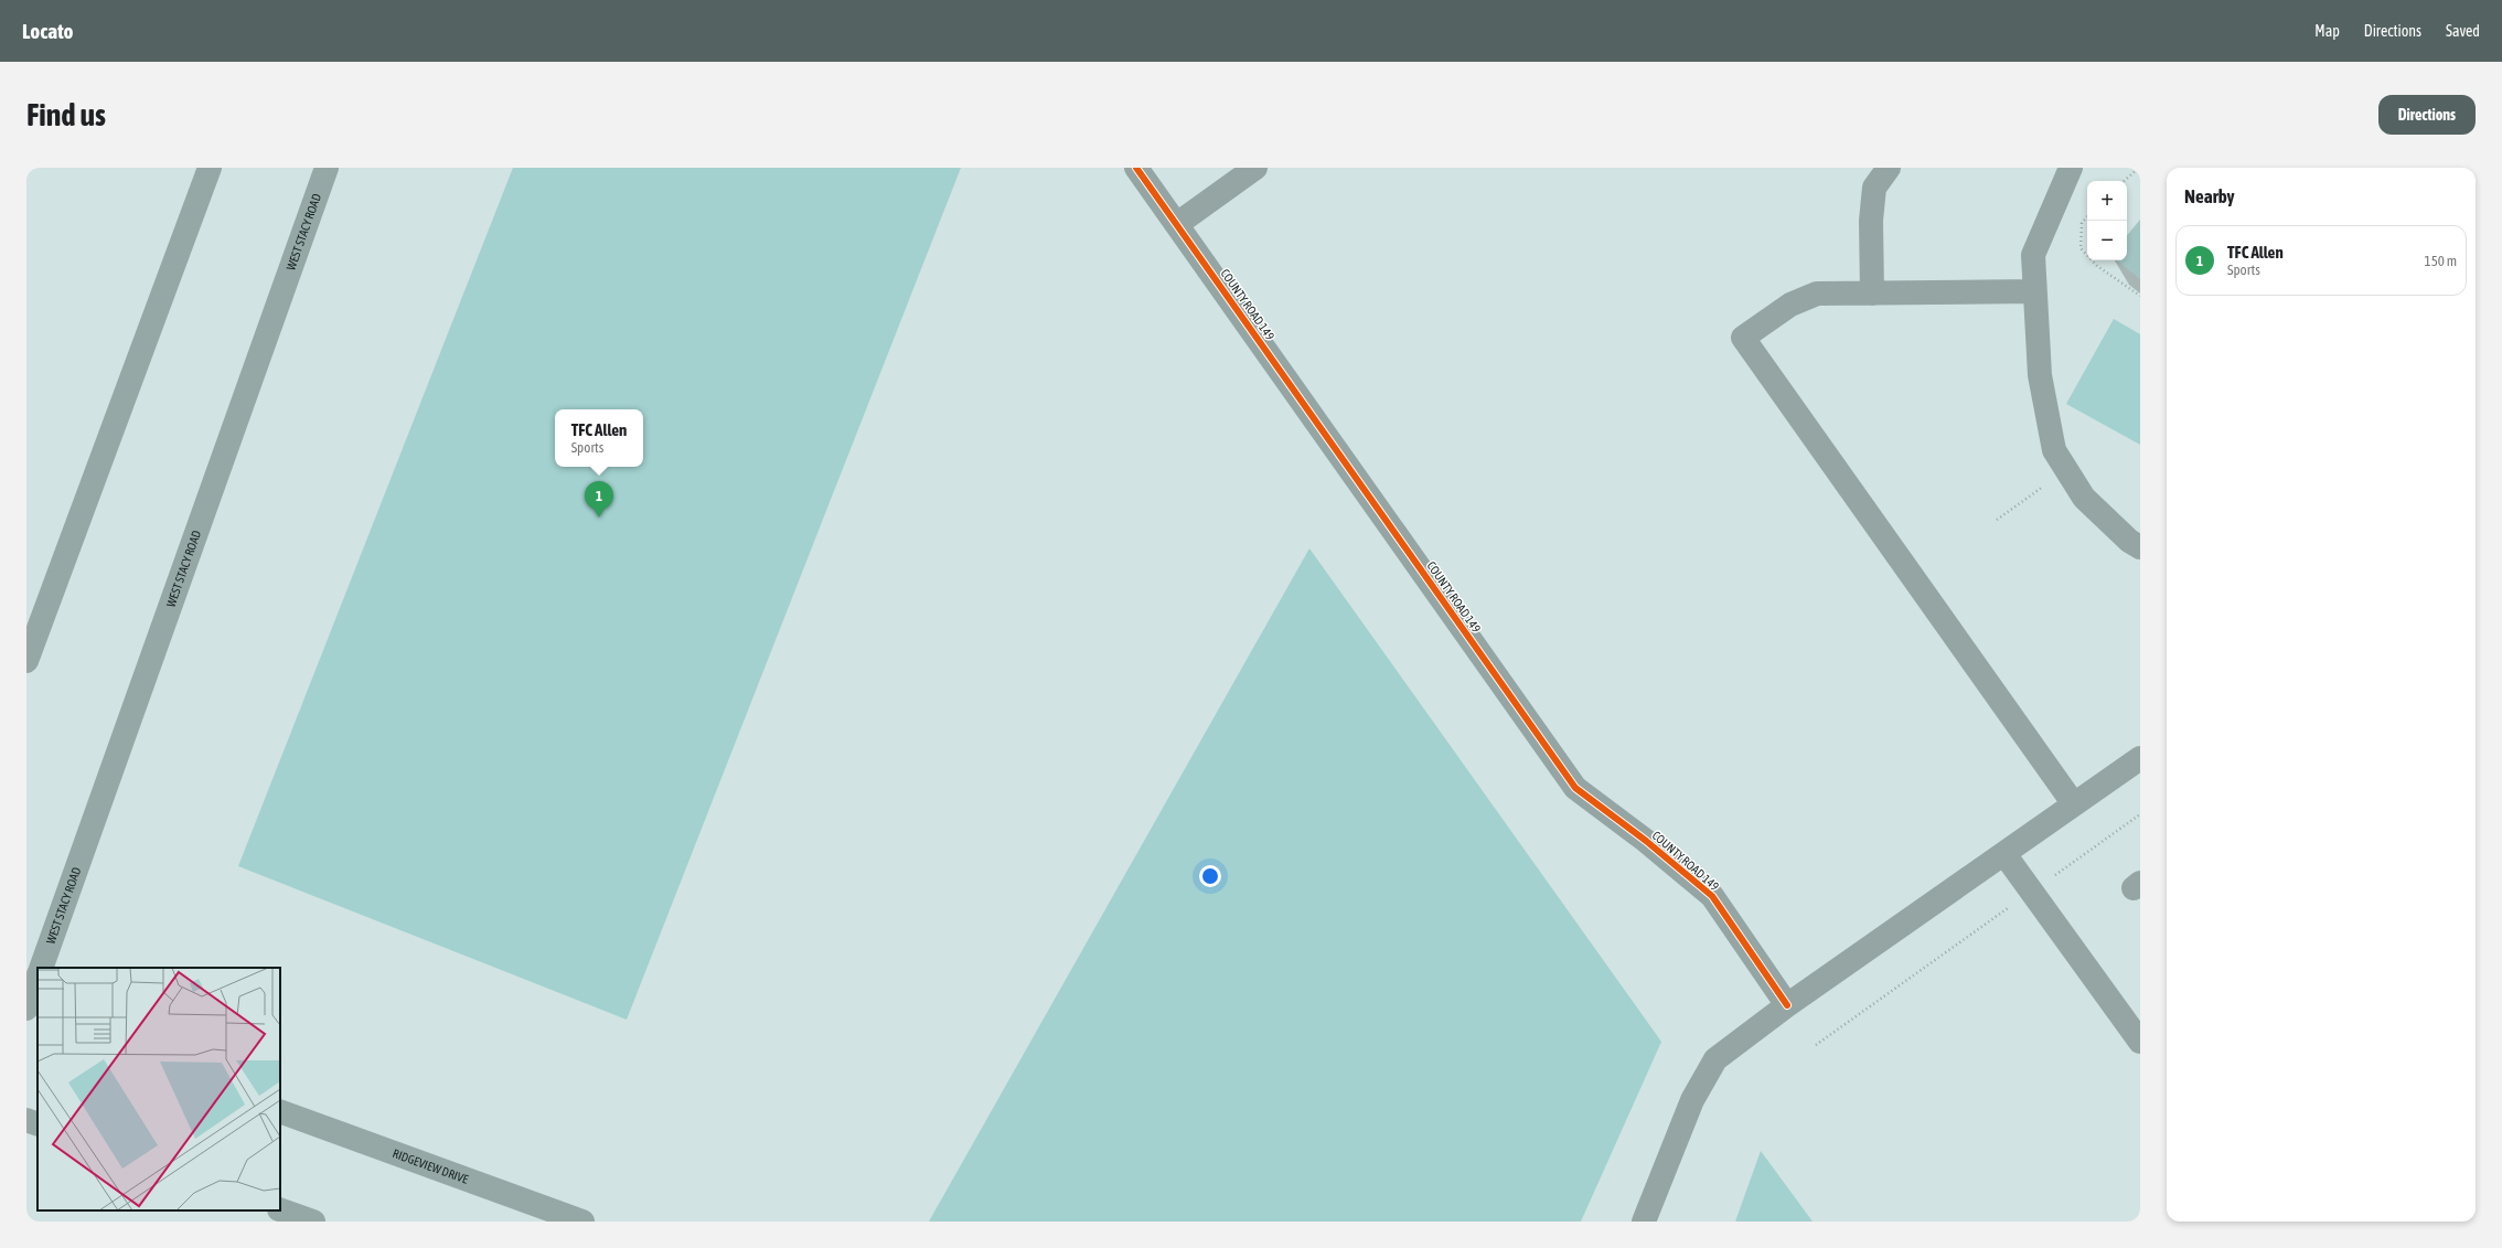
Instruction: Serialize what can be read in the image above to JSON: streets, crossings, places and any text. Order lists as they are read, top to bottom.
{
  "streets": {
    "main road": ["WEST STACY ROAD", "RIDGEVIEW DRIVE"],
    "street": ["COUNTY ROAD 149"]
  },
  "page": {
    "header": "Locato",
    "nav": ["Map", "Directions", "Saved"],
    "buttons": "Directions",
    "title": "Find us",
    "heading": "Nearby",
    "map_buttons": ["+", "−"],
    "list": [
      {
        "mark": "1",
        "name": "TFC Allen",
        "note": "Sports",
        "value": "150 m"
      }
    ],
    "popup": ["TFC Allen", "Sports"],
    "pins": "1"
  }
}
